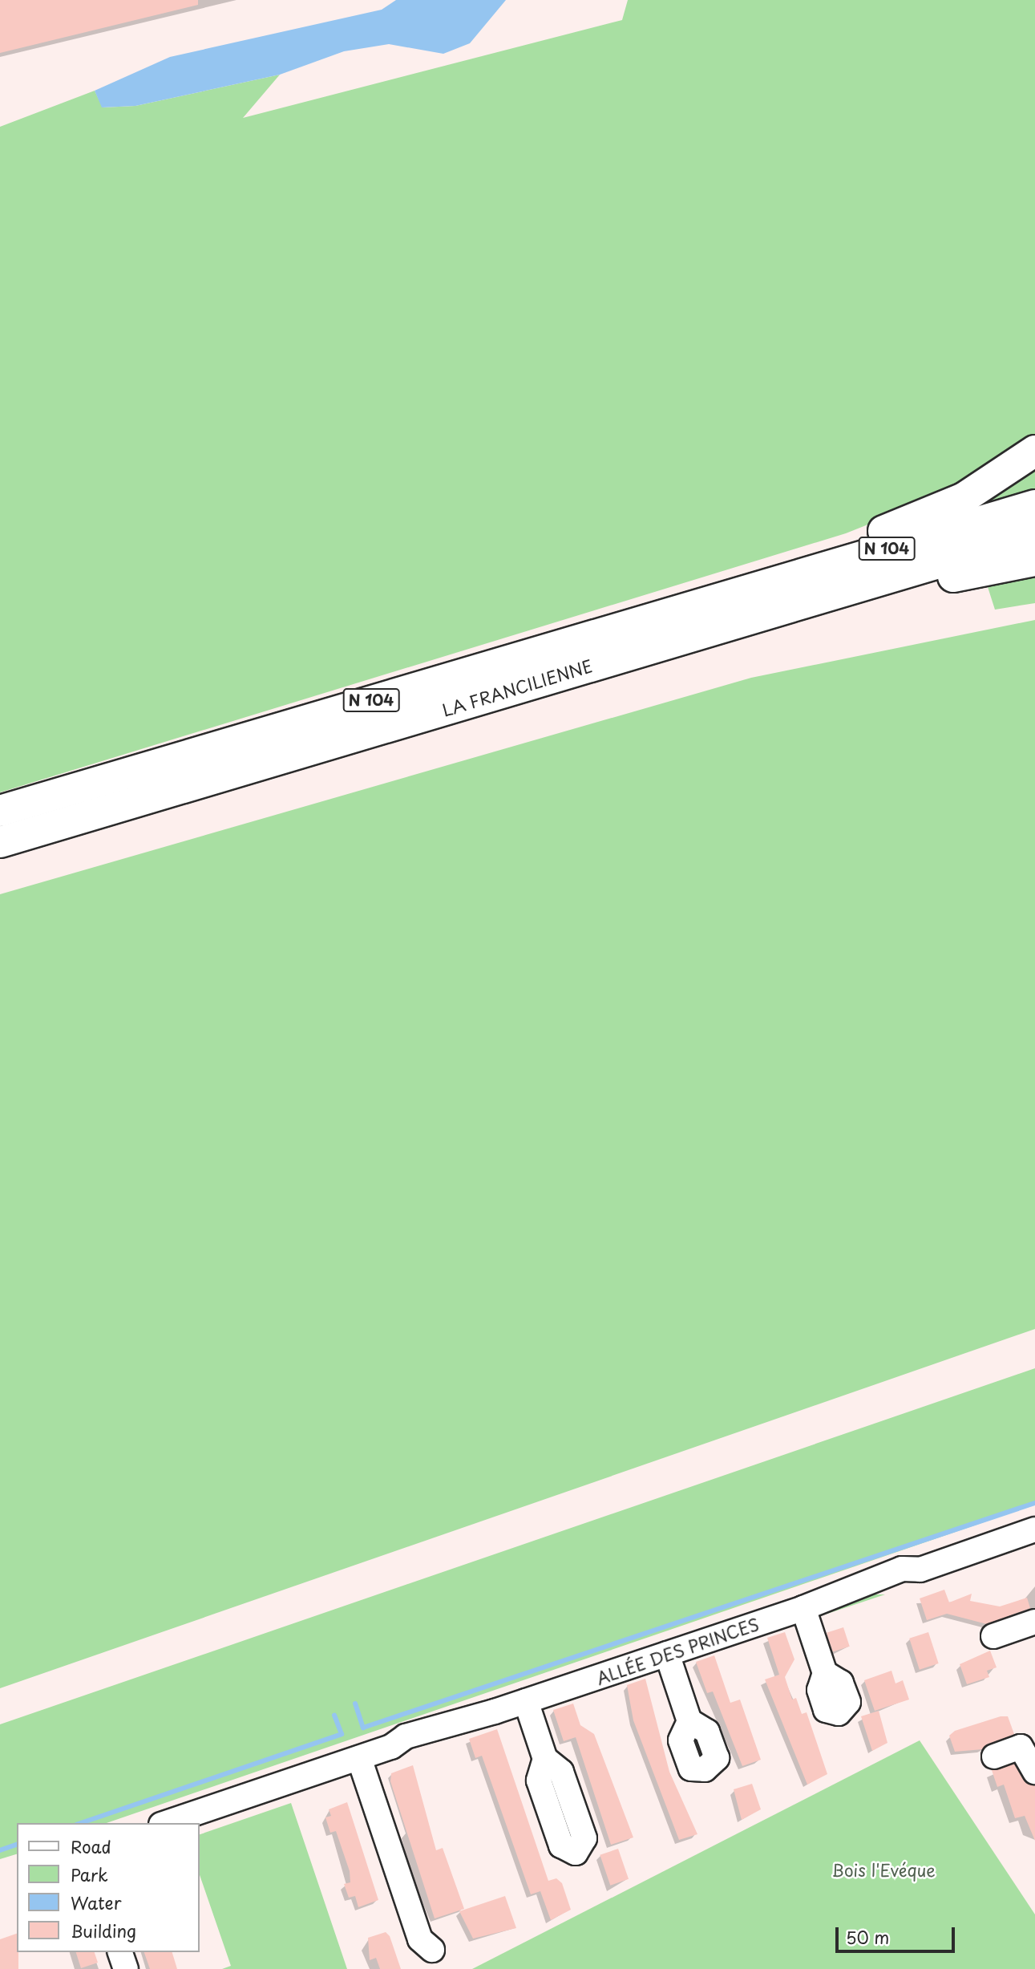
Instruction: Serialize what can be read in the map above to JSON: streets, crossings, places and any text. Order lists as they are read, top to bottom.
{
  "streets": {
    "highway": ["N 104", "LA FRANCILIENNE"],
    "street": ["ALLÉE DES PRINCES"]
  },
  "parks": ["Bois l'Evéque"],
  "legend": [
    "Road",
    "Park",
    "Water",
    "Building"
  ],
  "scale_bar": "50 m"
}
